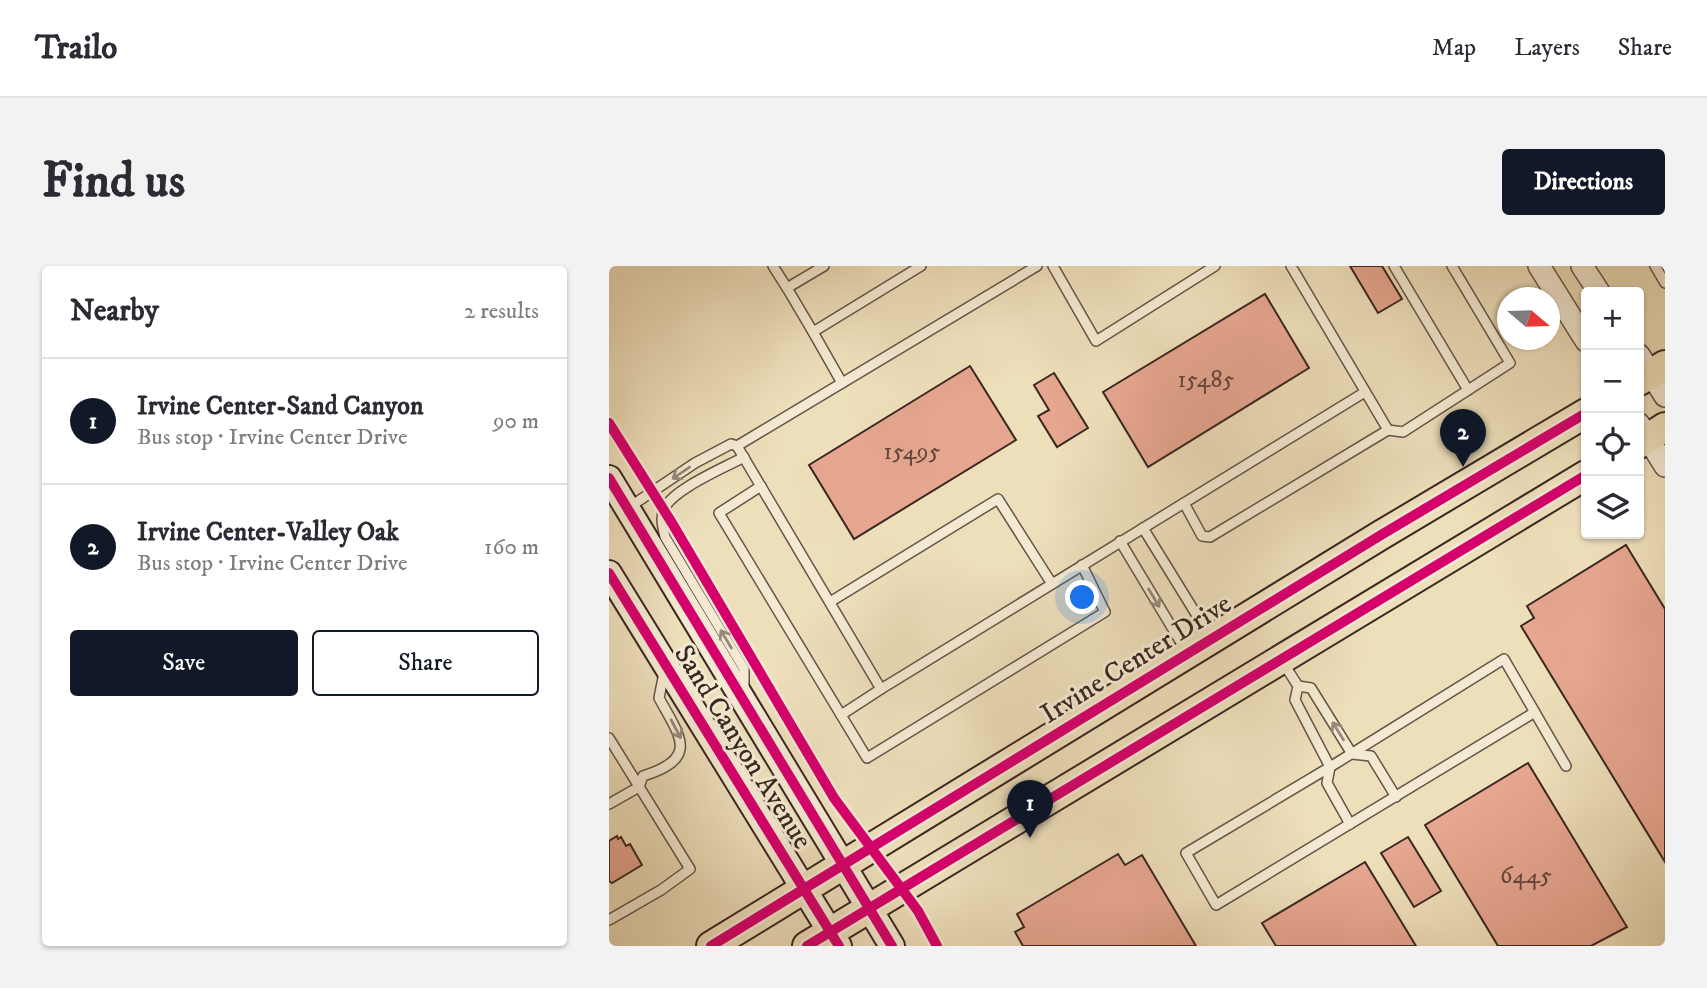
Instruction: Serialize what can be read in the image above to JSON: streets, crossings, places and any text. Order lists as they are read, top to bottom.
{
  "streets": {
    "main road": ["Irvine Center Drive", "Sand Canyon Avenue"]
  },
  "crossings": [
    ["Irvine Center Drive", "Sand Canyon Avenue"]
  ],
  "house_numbers": ["15485", "15495", "6445"],
  "north": "right",
  "page": {
    "header": "Trailo",
    "nav": ["Map", "Layers", "Share"],
    "buttons": [
      "Directions",
      ["Save", "Share"]
    ],
    "title": "Find us",
    "heading": ["Nearby", "2 results"],
    "map_buttons": ["+", "−"],
    "list": [
      {
        "mark": "1",
        "name": "Irvine Center-Sand Canyon",
        "note": "Bus stop · Irvine Center Drive",
        "value": "90 m"
      },
      {
        "mark": "2",
        "name": "Irvine Center-Valley Oak",
        "note": "Bus stop · Irvine Center Drive",
        "value": "160 m"
      }
    ],
    "pins": ["2", "1"]
  }
}
